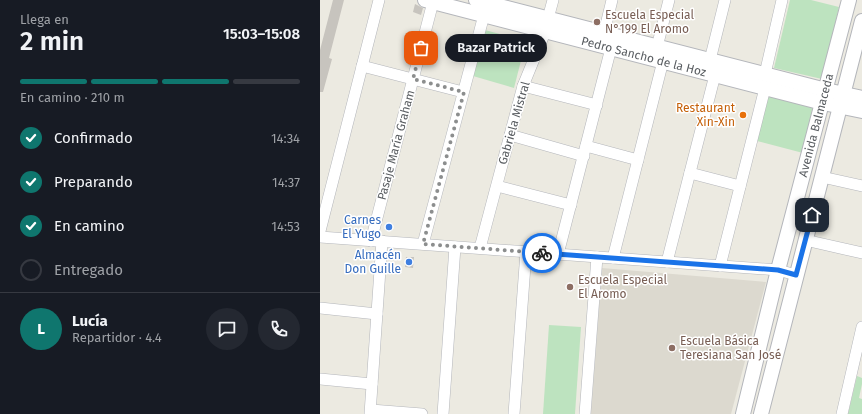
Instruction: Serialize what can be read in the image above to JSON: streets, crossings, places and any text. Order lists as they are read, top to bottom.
{
  "streets": {
    "street": [
      "Pedro Sancho de la Hoz",
      "Gabriela Mistral",
      "Avenida Balmaceda",
      "Pasaje María Graham"
    ]
  },
  "crossings": [
    ["Pedro Sancho de la Hoz", "Gabriela Mistral"],
    ["Pedro Sancho de la Hoz", "Avenida Balmaceda"],
    ["Pedro Sancho de la Hoz", "Pasaje María Graham"]
  ],
  "places": [
    "Escuela Especial N°199 El Aromo",
    "Bazar Patrick",
    "Restaurant Xin-Xin",
    "Carnes El Yugo",
    "Almacén Don Guille",
    "Escuela Especial El Aromo",
    "Escuela Básica Teresiana San José"
  ],
  "page": {
    "heading": ["2 min", "Llega en", "15:03–15:08"],
    "panel": ["Lucía", "Repartidor · 4.4"],
    "bubble": "Bazar Patrick",
    "bar": "En camino · 210 m",
    "list": [
      ["Confirmado", "14:34"],
      ["Preparando", "14:37"],
      ["En camino", "14:53"],
      "Entregado"
    ],
    "round": "L"
  }
}
